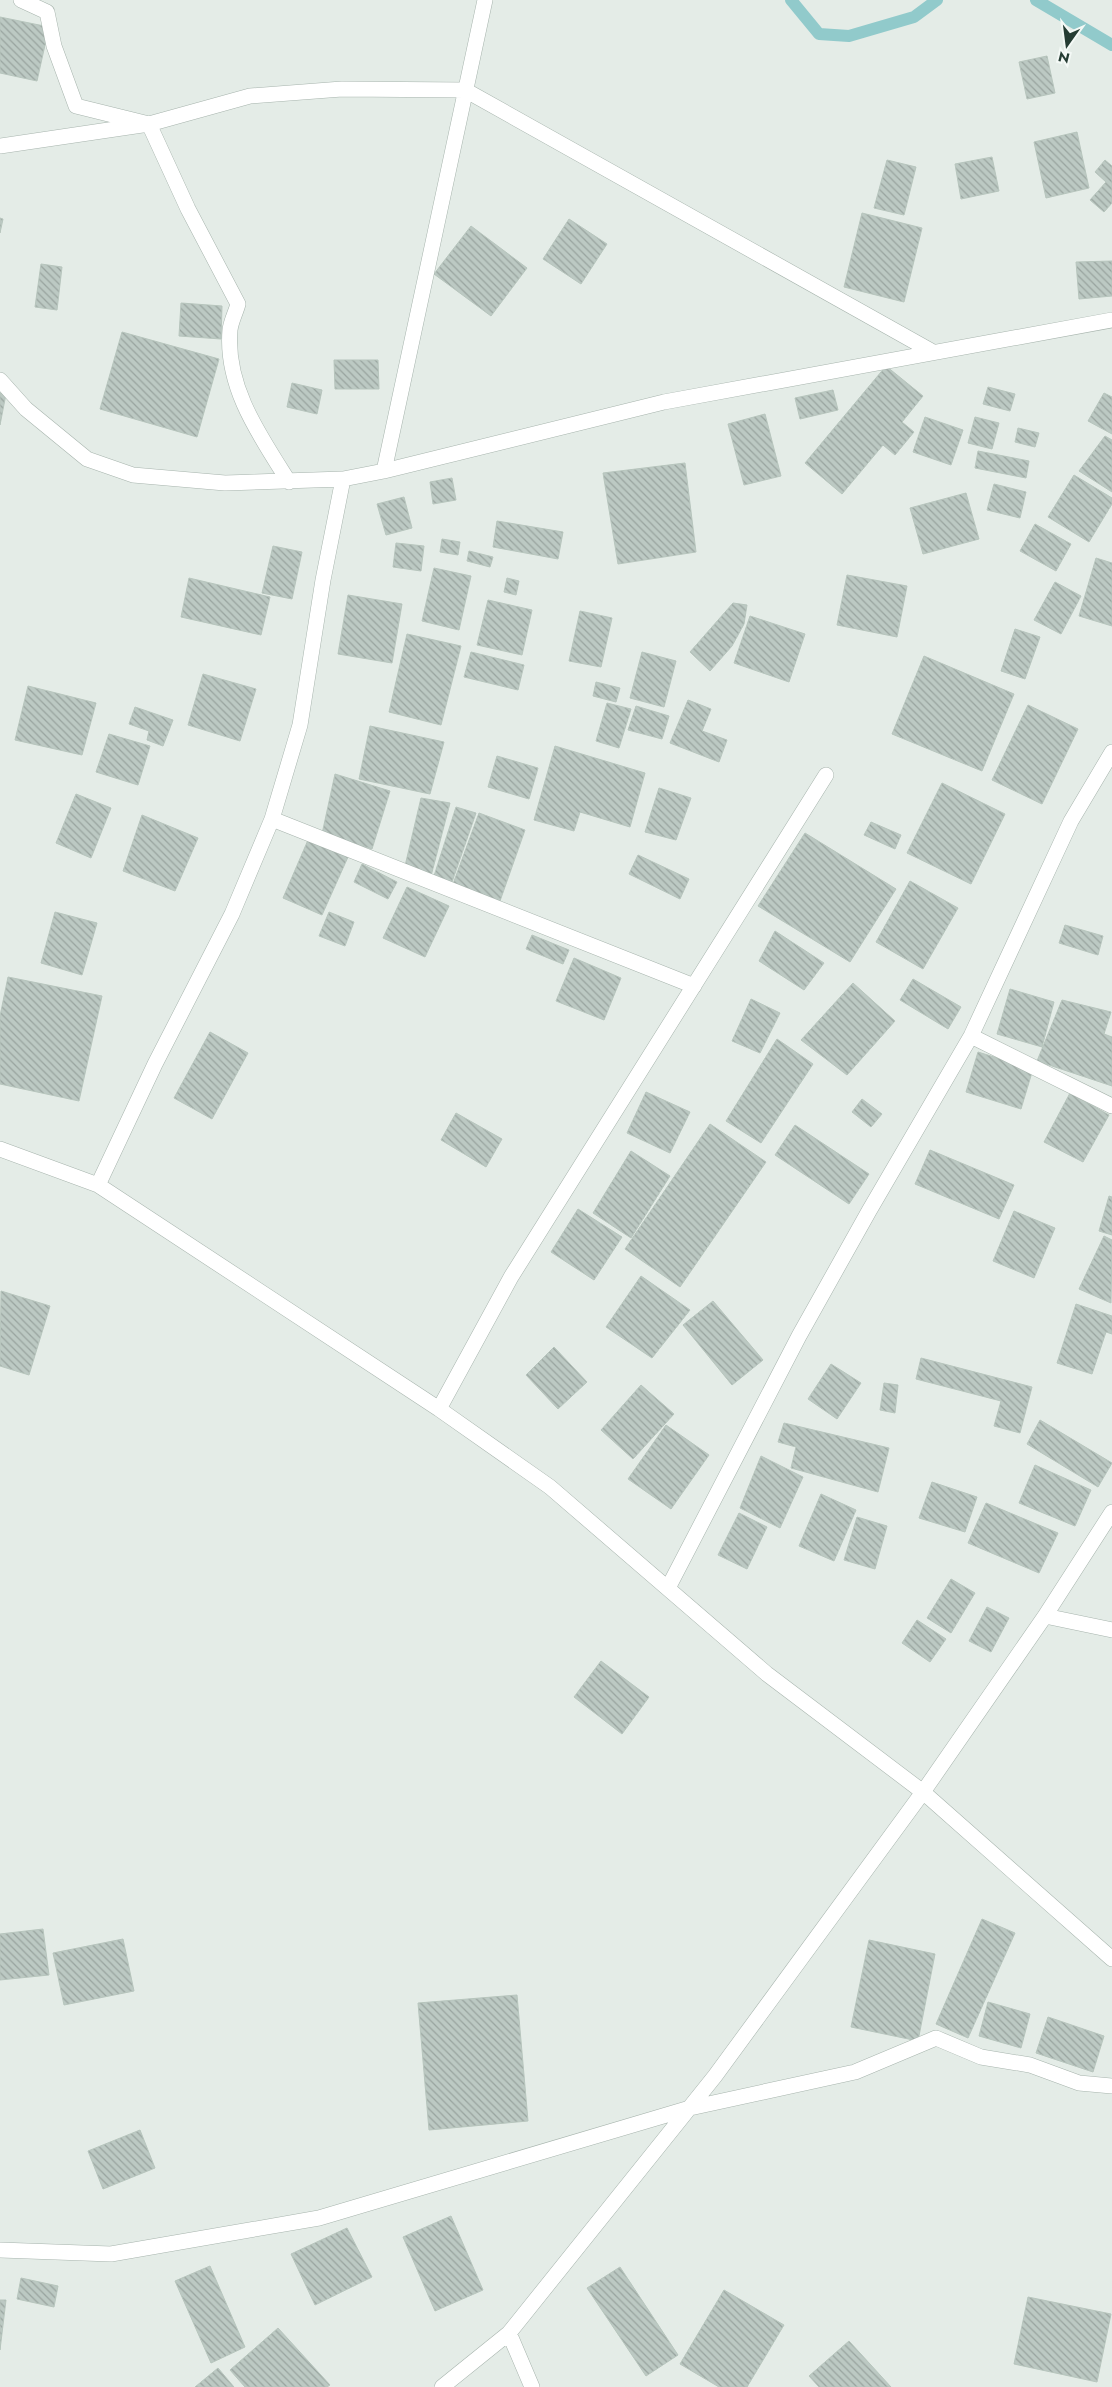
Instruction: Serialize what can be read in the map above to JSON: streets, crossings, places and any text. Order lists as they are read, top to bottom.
{
  "north": "bottom"
}
